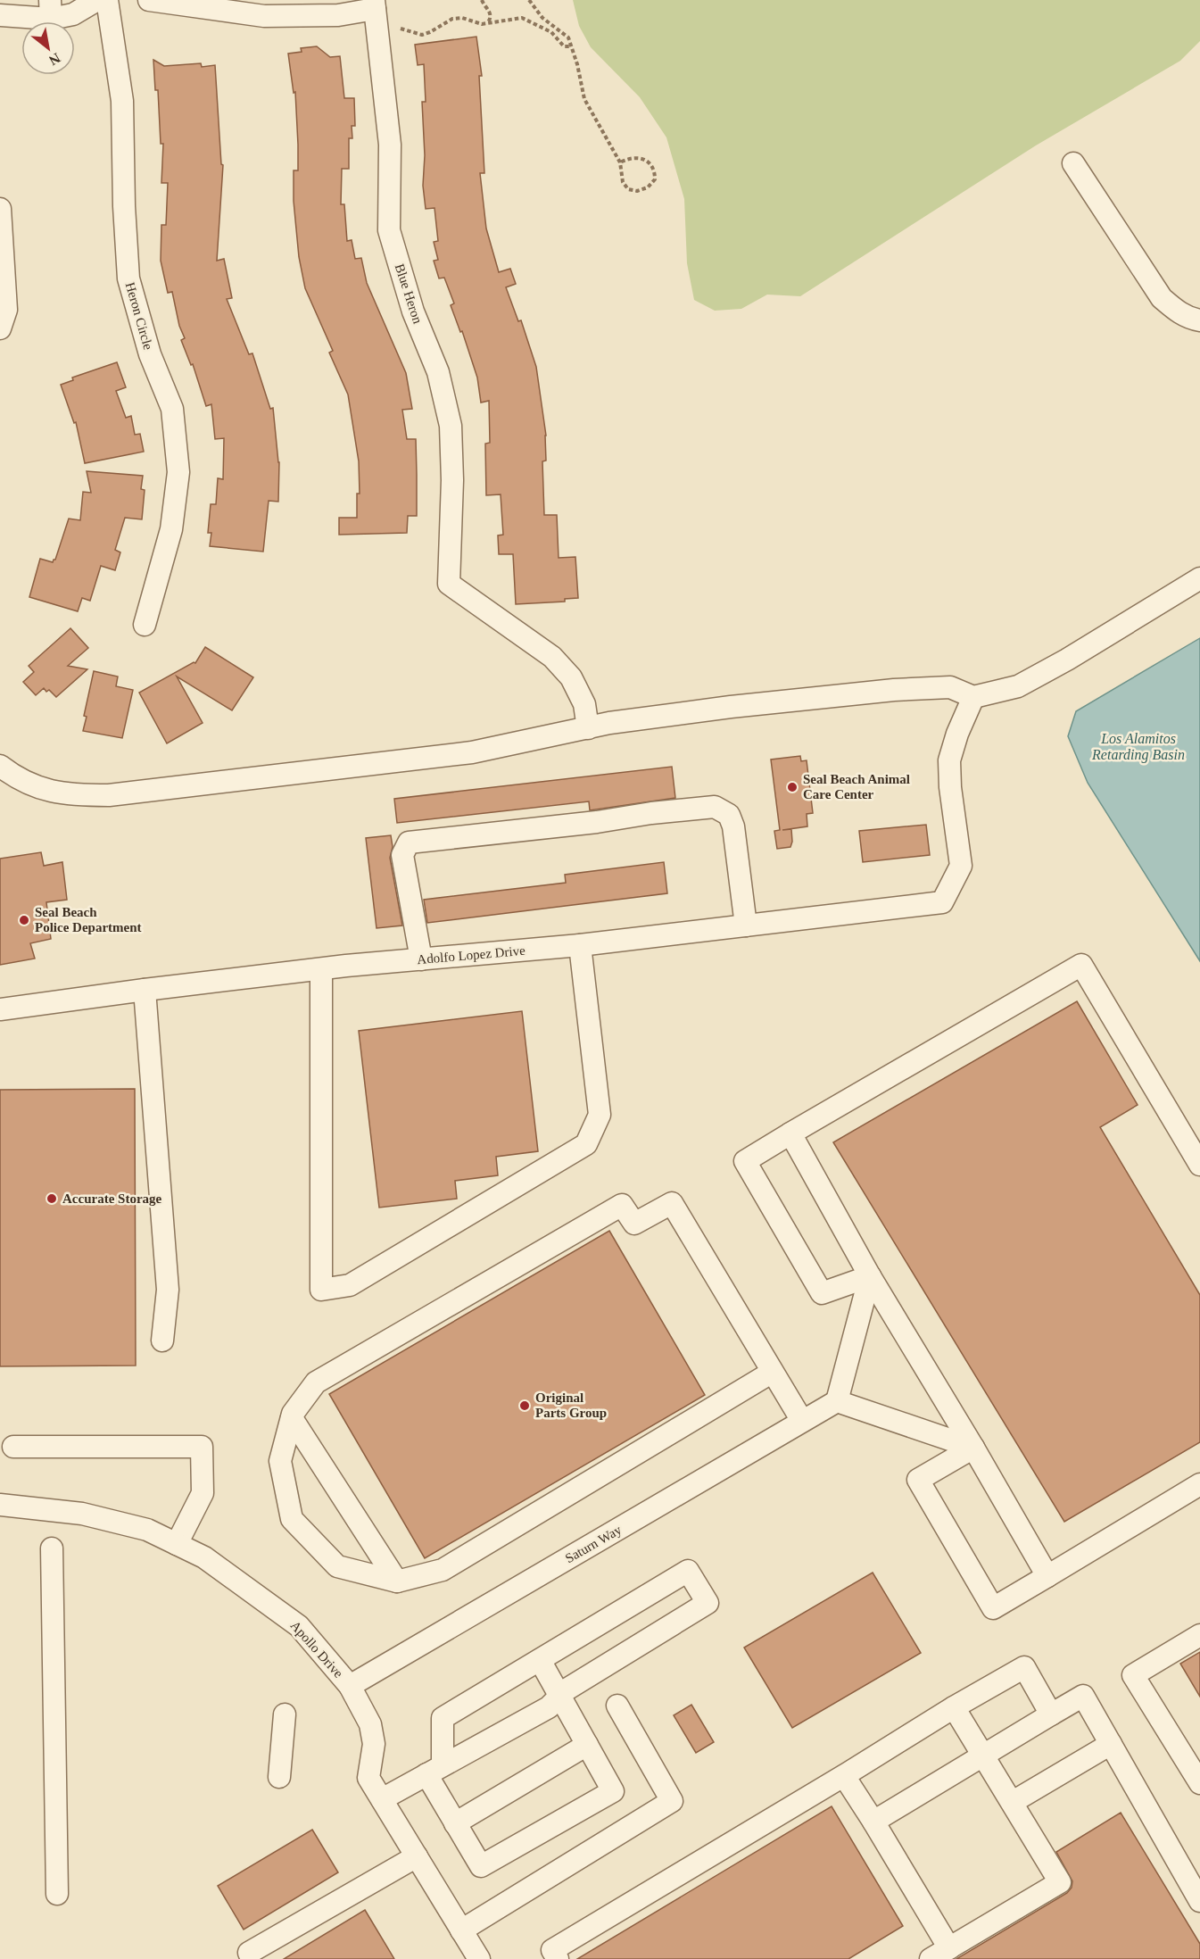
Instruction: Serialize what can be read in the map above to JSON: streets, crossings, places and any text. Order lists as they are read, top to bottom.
{
  "streets": {
    "street": [
      "Blue Heron",
      "Heron Circle",
      "Adolfo Lopez Drive",
      "Saturn Way",
      "Apollo Drive"
    ]
  },
  "crossings": [
    ["Saturn Way", "Apollo Drive"]
  ],
  "water": ["Los Alamitos Retarding Basin"],
  "places": [
    "Seal Beach Animal Care Center",
    "Seal Beach Police Department",
    "Accurate Storage",
    "Original Parts Group"
  ],
  "north": "bottom right"
}
